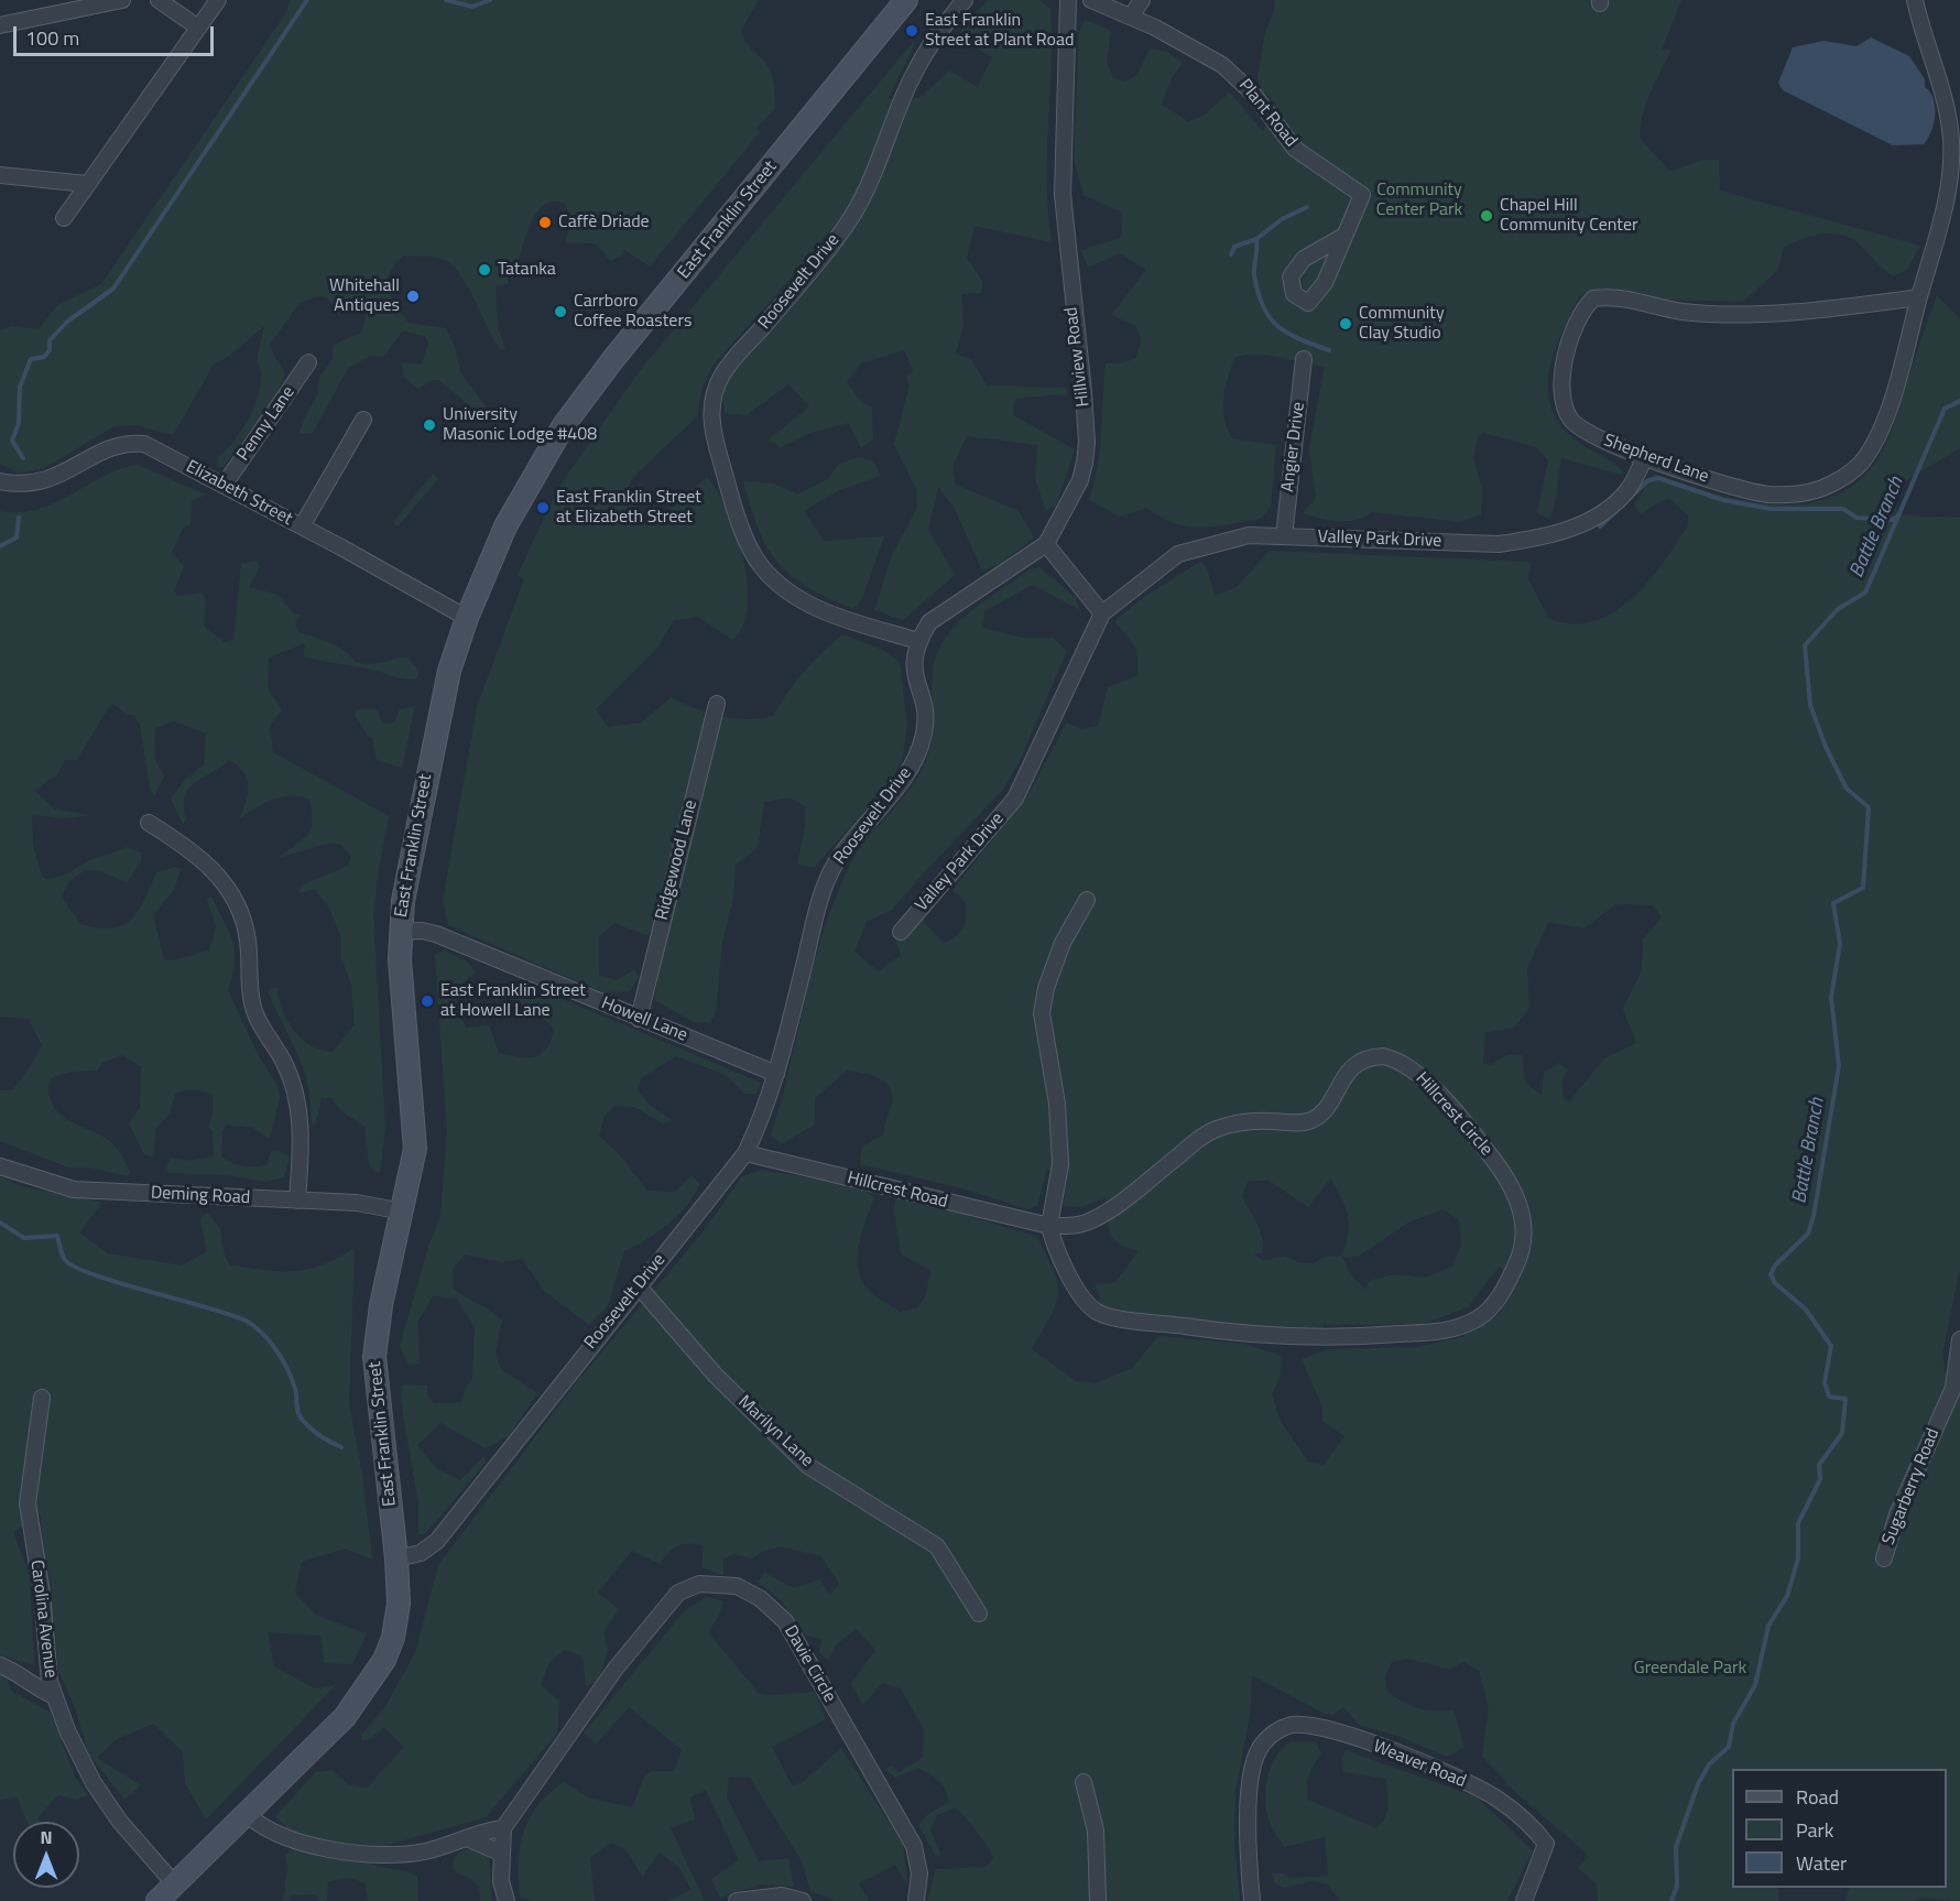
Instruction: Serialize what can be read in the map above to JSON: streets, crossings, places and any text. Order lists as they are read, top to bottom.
{
  "streets": {
    "main road": ["East Franklin Street"],
    "street": [
      "Plant Road",
      "Roosevelt Drive",
      "Hillview Road",
      "Penny Lane",
      "Angier Drive",
      "Shepherd Lane",
      "Elizabeth Street",
      "Valley Park Drive",
      "Ridgewood Lane",
      "Howell Lane",
      "Hillcrest Circle",
      "Hillcrest Road",
      "Deming Road",
      "Marilyn Lane",
      "Sugarberry Road",
      "Carolina Avenue",
      "Davie Circle",
      "Weaver Road"
    ]
  },
  "crossings": [
    ["East Franklin Street", "Roosevelt Drive"],
    ["East Franklin Street", "Elizabeth Street"],
    ["East Franklin Street", "Howell Lane"],
    ["East Franklin Street", "Deming Road"],
    ["East Franklin Street", "Carolina Avenue"],
    ["Roosevelt Drive", "Hillview Road"],
    ["Roosevelt Drive", "Howell Lane"],
    ["Roosevelt Drive", "Hillcrest Road"],
    ["Roosevelt Drive", "Marilyn Lane"],
    ["Penny Lane", "Elizabeth Street"],
    ["Angier Drive", "Valley Park Drive"],
    ["Shepherd Lane", "Valley Park Drive"],
    ["Ridgewood Lane", "Howell Lane"],
    ["Hillcrest Circle", "Hillcrest Road"]
  ],
  "water": ["Battle Branch"],
  "parks": ["Community Center Park", "Greendale Park"],
  "places": [
    "East Franklin Street at Plant Road",
    "Chapel Hill Community Center",
    "Caffè Driade",
    "Tatanka",
    "Whitehall Antiques",
    "Carrboro Coffee Roasters",
    "Community Clay Studio",
    "University Masonic Lodge #408",
    "East Franklin Street at Elizabeth Street",
    "East Franklin Street at Howell Lane"
  ],
  "legend": ["Road", "Park", "Water"],
  "scale_bar": "100 m",
  "north": "top"
}
